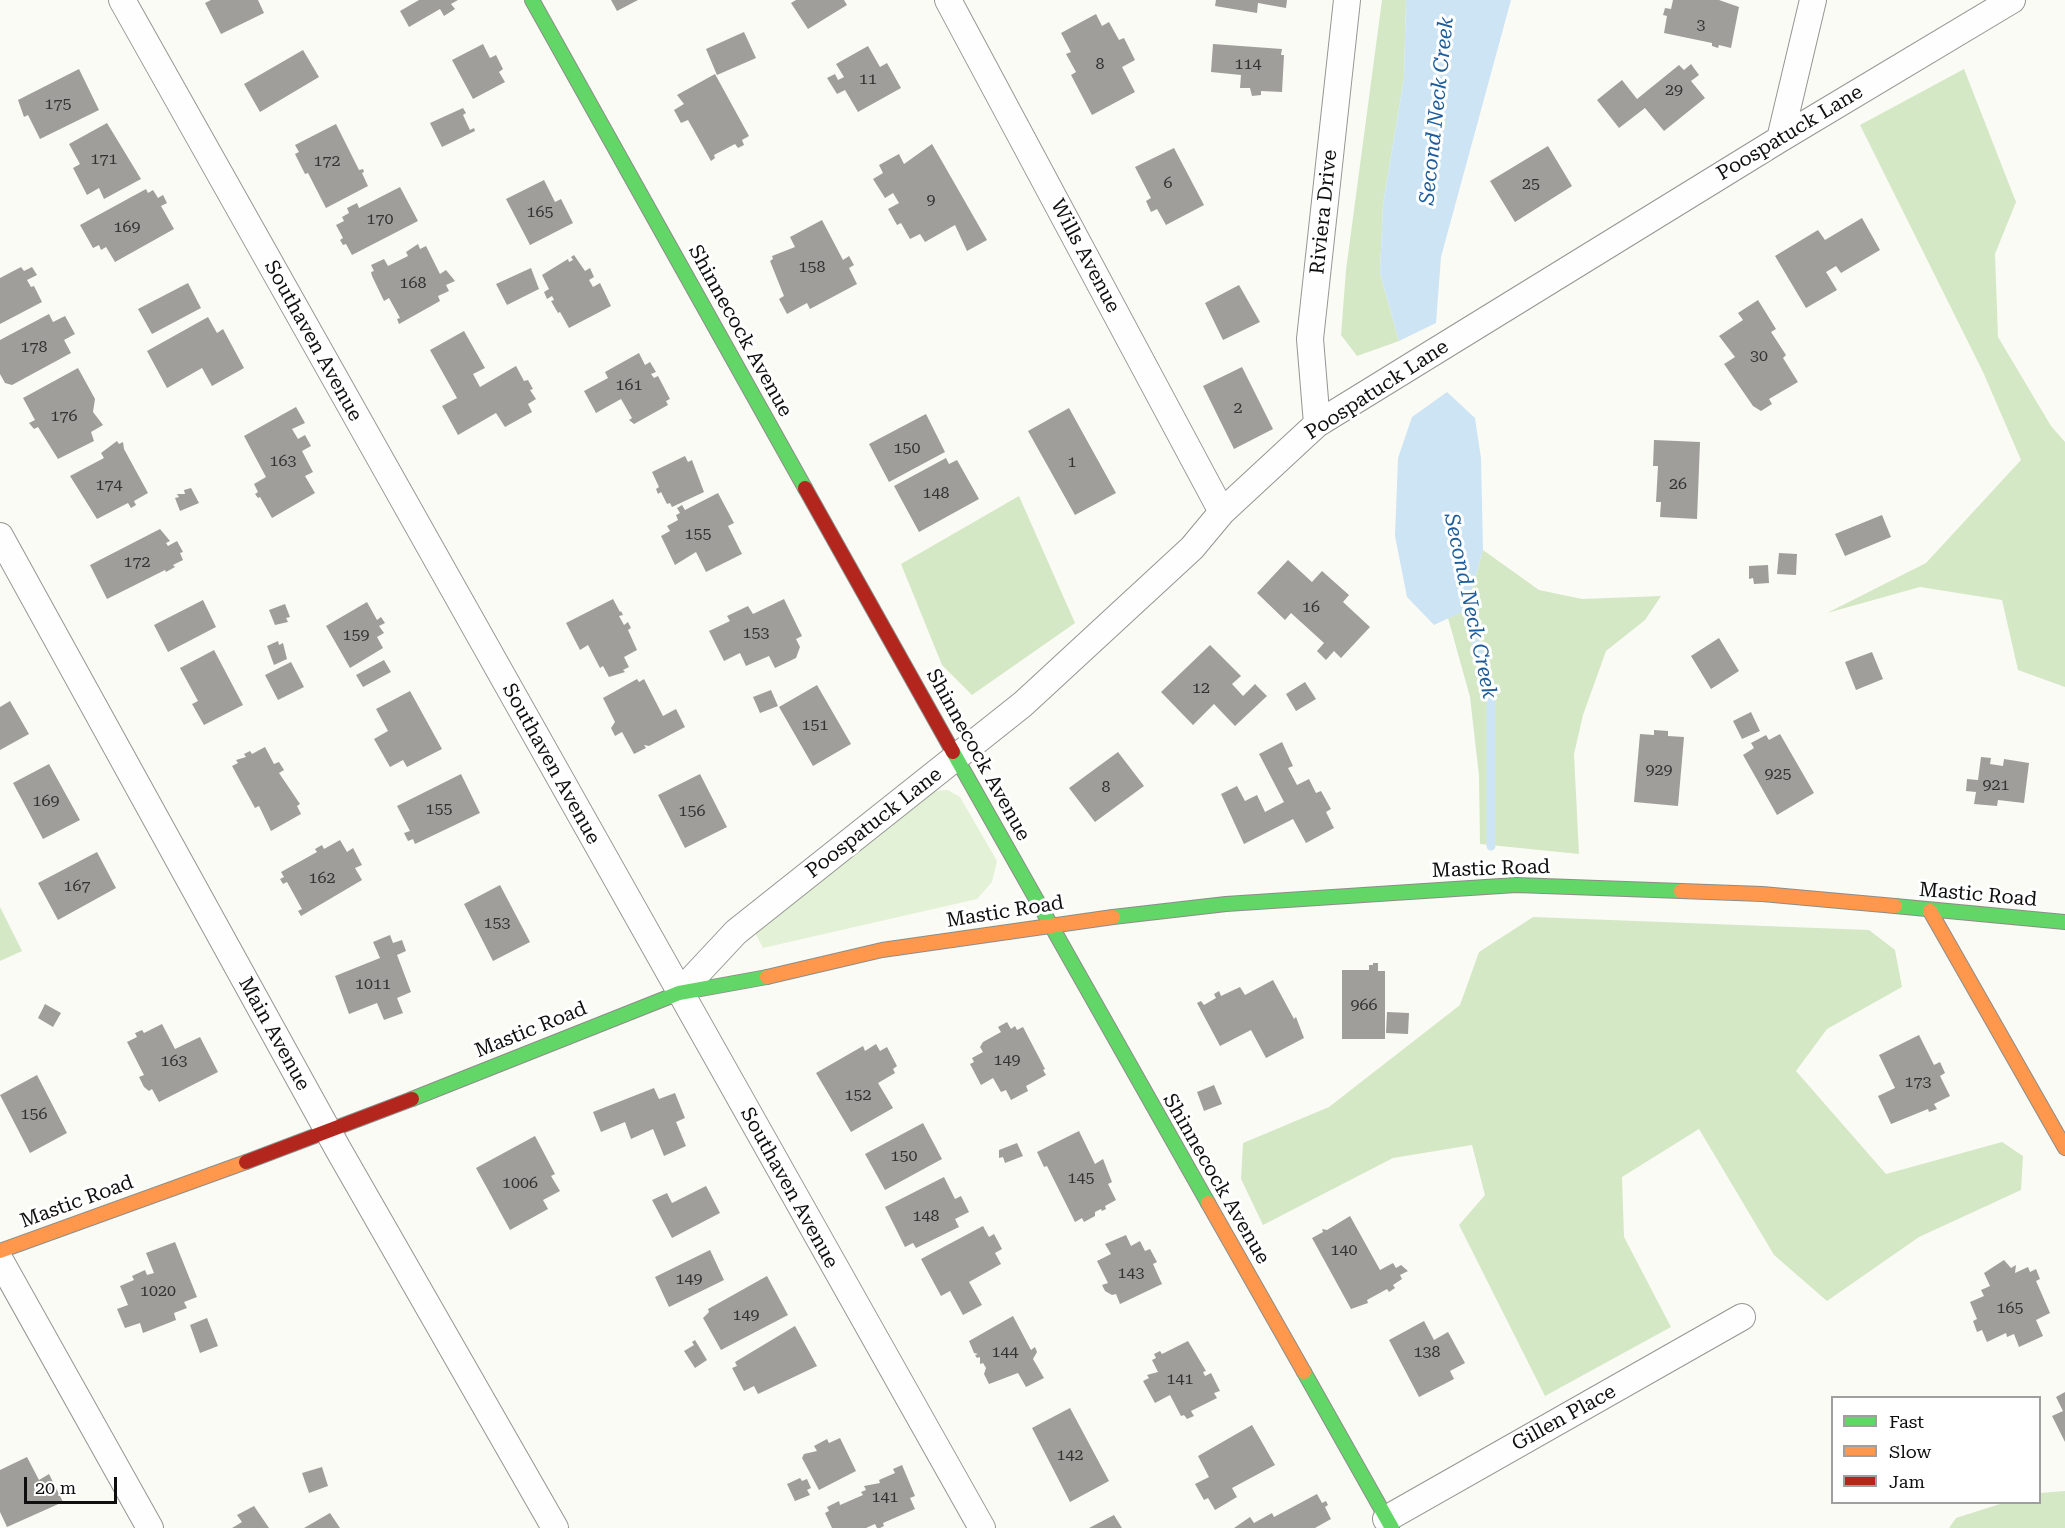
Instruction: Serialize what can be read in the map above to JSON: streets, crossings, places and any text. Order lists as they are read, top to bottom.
{
  "streets": {
    "main road": ["Shinnecock Avenue", "Mastic Road"],
    "street": [
      "Poospatuck Lane",
      "Riviera Drive",
      "Wills Avenue",
      "Southaven Avenue",
      "Main Avenue",
      "Gillen Place"
    ]
  },
  "crossings": [
    ["Poospatuck Lane", "Riviera Drive"],
    ["Poospatuck Lane", "Wills Avenue"],
    ["Poospatuck Lane", "Shinnecock Avenue"],
    ["Poospatuck Lane", "Southaven Avenue"],
    ["Poospatuck Lane", "Mastic Road"],
    ["Shinnecock Avenue", "Mastic Road"],
    ["Shinnecock Avenue", "Gillen Place"],
    ["Southaven Avenue", "Mastic Road"],
    ["Mastic Road", "Main Avenue"]
  ],
  "water": ["Second Neck Creek"],
  "house_numbers": [
    "3",
    "8",
    "114",
    "11",
    "29",
    "175",
    "171",
    "172",
    "6",
    "25",
    "9",
    "165",
    "170",
    "169",
    "158",
    "168",
    "178",
    "30",
    "161",
    "2",
    "176",
    "150",
    "163",
    "1",
    "26",
    "174",
    "148",
    "155",
    "172",
    "16",
    "153",
    "159",
    "12",
    "151",
    "929",
    "925",
    "921",
    "8",
    "169",
    "155",
    "156",
    "162",
    "167",
    "153",
    "1011",
    "966",
    "149",
    "163",
    "173",
    "152",
    "156",
    "150",
    "145",
    "1006",
    "148",
    "140",
    "143",
    "149",
    "1020",
    "165",
    "149",
    "144",
    "138",
    "141",
    "142",
    "141"
  ],
  "legend": ["Fast", "Slow", "Jam"],
  "scale_bar": "20 m"
}
